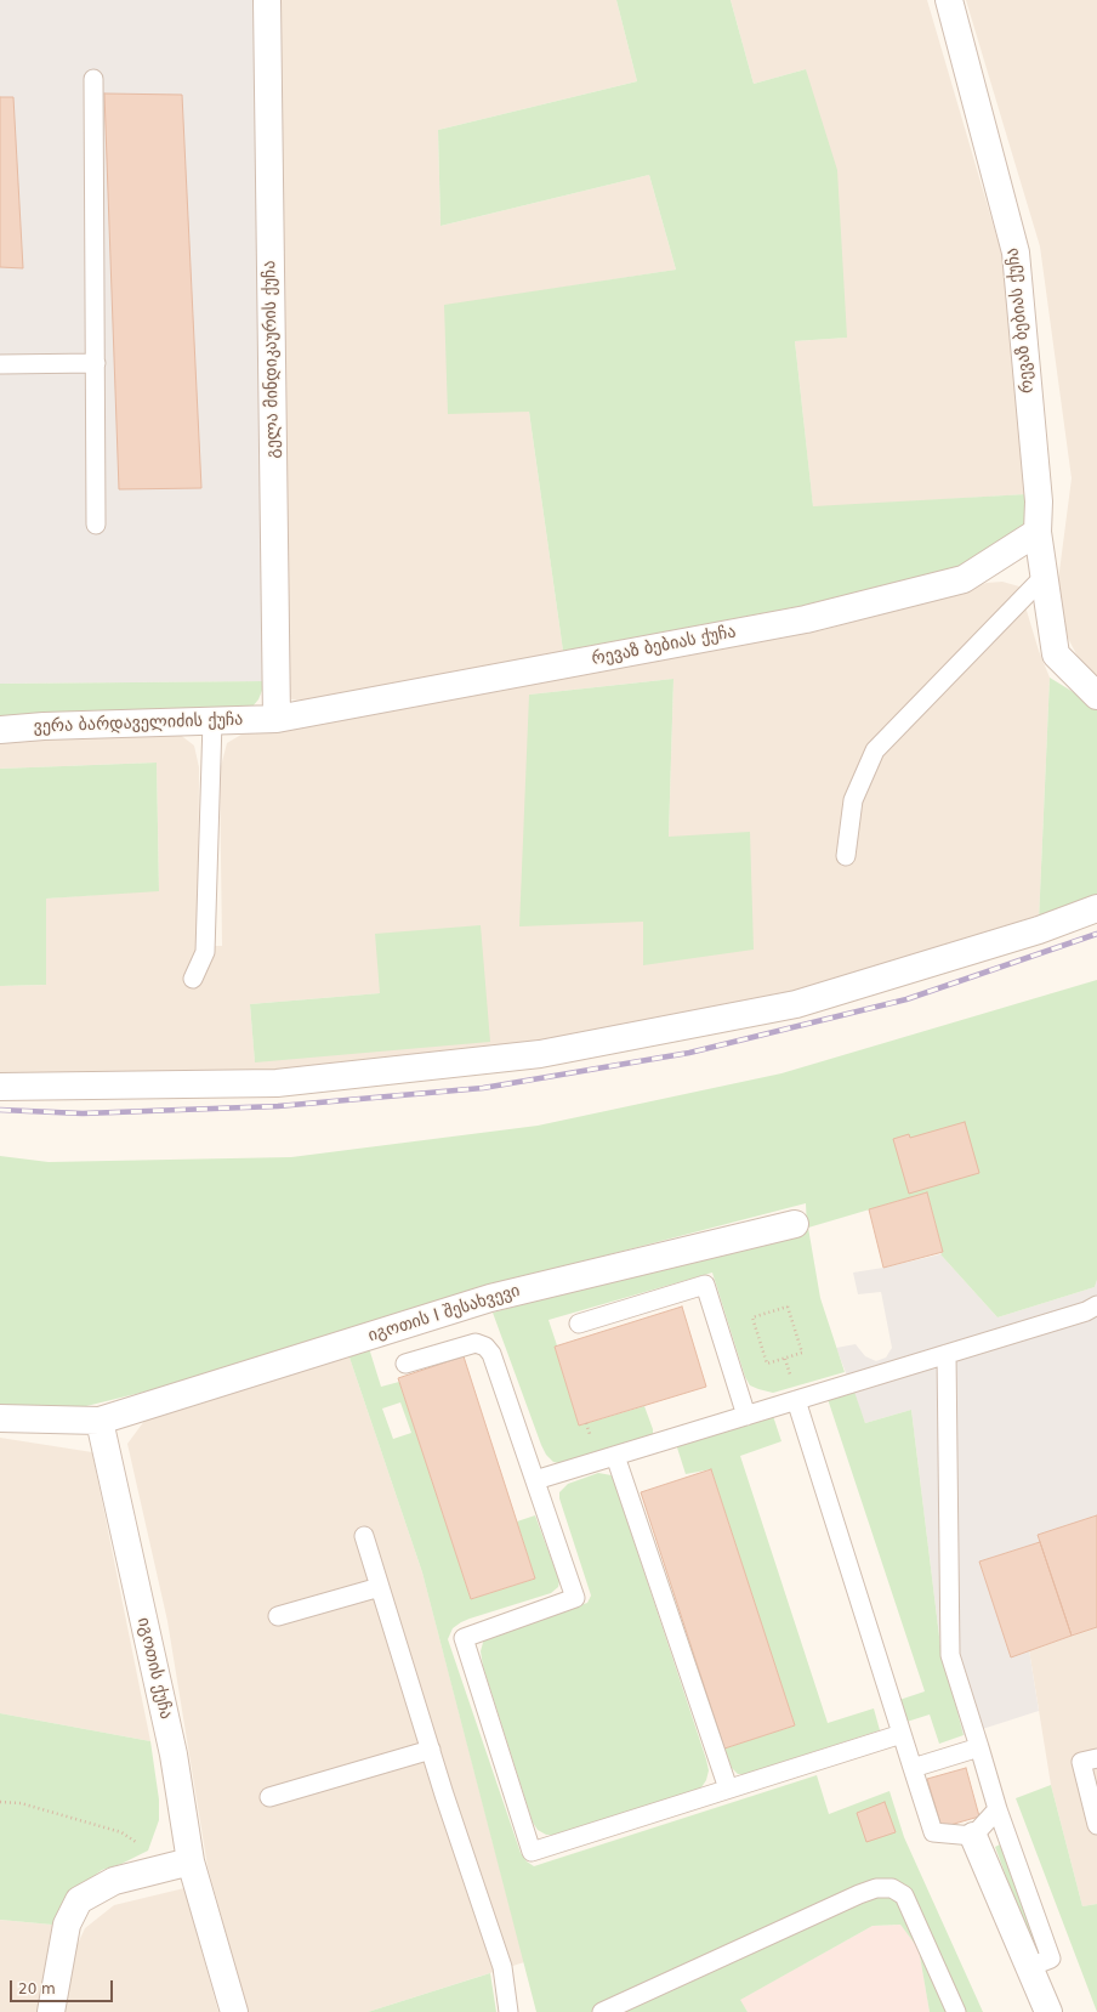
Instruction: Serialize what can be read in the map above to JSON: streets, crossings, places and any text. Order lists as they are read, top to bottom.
{
  "streets": {
    "street": [
      "რევაზ ბებიას ქუჩა",
      "გელა მინდიკაურის ქუჩა",
      "ვერა ბარდაველიძის ქუჩა",
      "იგოთის I შესახვევი",
      "იგოთის ქუჩა"
    ]
  },
  "crossings": [
    ["რევაზ ბებიას ქუჩა", "გელა მინდიკაურის ქუჩა"],
    ["რევაზ ბებიას ქუჩა", "ვერა ბარდაველიძის ქუჩა"],
    ["გელა მინდიკაურის ქუჩა", "ვერა ბარდაველიძის ქუჩა"],
    ["იგოთის I შესახვევი", "იგოთის ქუჩა"]
  ],
  "scale_bar": "20 m"
}
